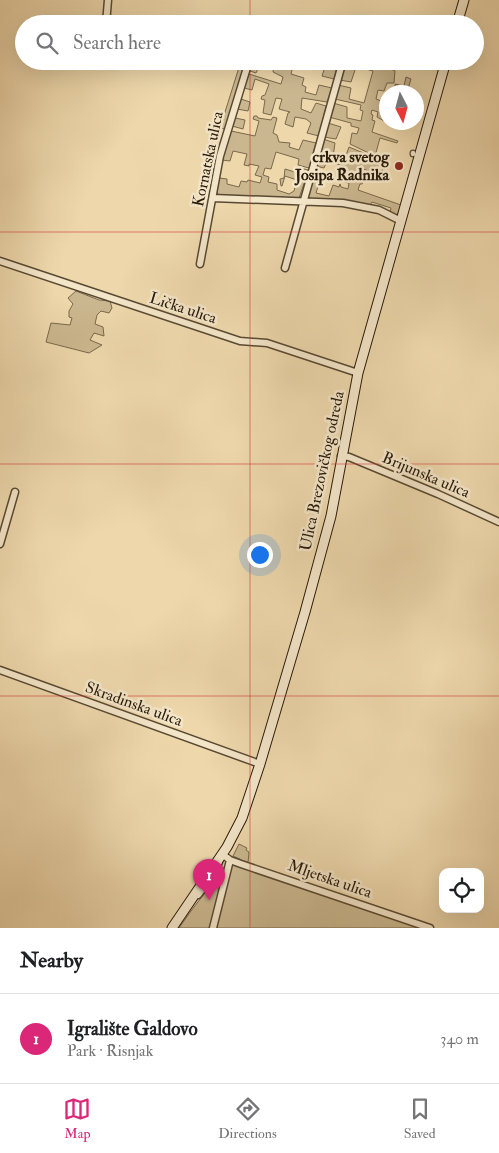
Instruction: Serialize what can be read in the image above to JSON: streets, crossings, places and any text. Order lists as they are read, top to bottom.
{
  "streets": {
    "main road": ["Ulica Brezovičkog odreda"],
    "street": [
      "Kornatska ulica",
      "Lička ulica",
      "Brijunska ulica",
      "Skradinska ulica",
      "Mljetska ulica"
    ]
  },
  "crossings": [
    ["Lička ulica", "Ulica Brezovičkog odreda"],
    ["Ulica Brezovičkog odreda", "Brijunska ulica"],
    ["Ulica Brezovičkog odreda", "Skradinska ulica"],
    ["Ulica Brezovičkog odreda", "Mljetska ulica"]
  ],
  "places": ["crkva svetog Josipa Radnika"],
  "north": "bottom",
  "page": {
    "search": "Search here",
    "pins": "1",
    "heading": "Nearby",
    "list": [
      {
        "mark": "1",
        "name": "Igralište Galdovo",
        "note": "Park · Risnjak",
        "value": "340 m"
      }
    ],
    "nav": ["Map", "Directions", "Saved"]
  }
}
